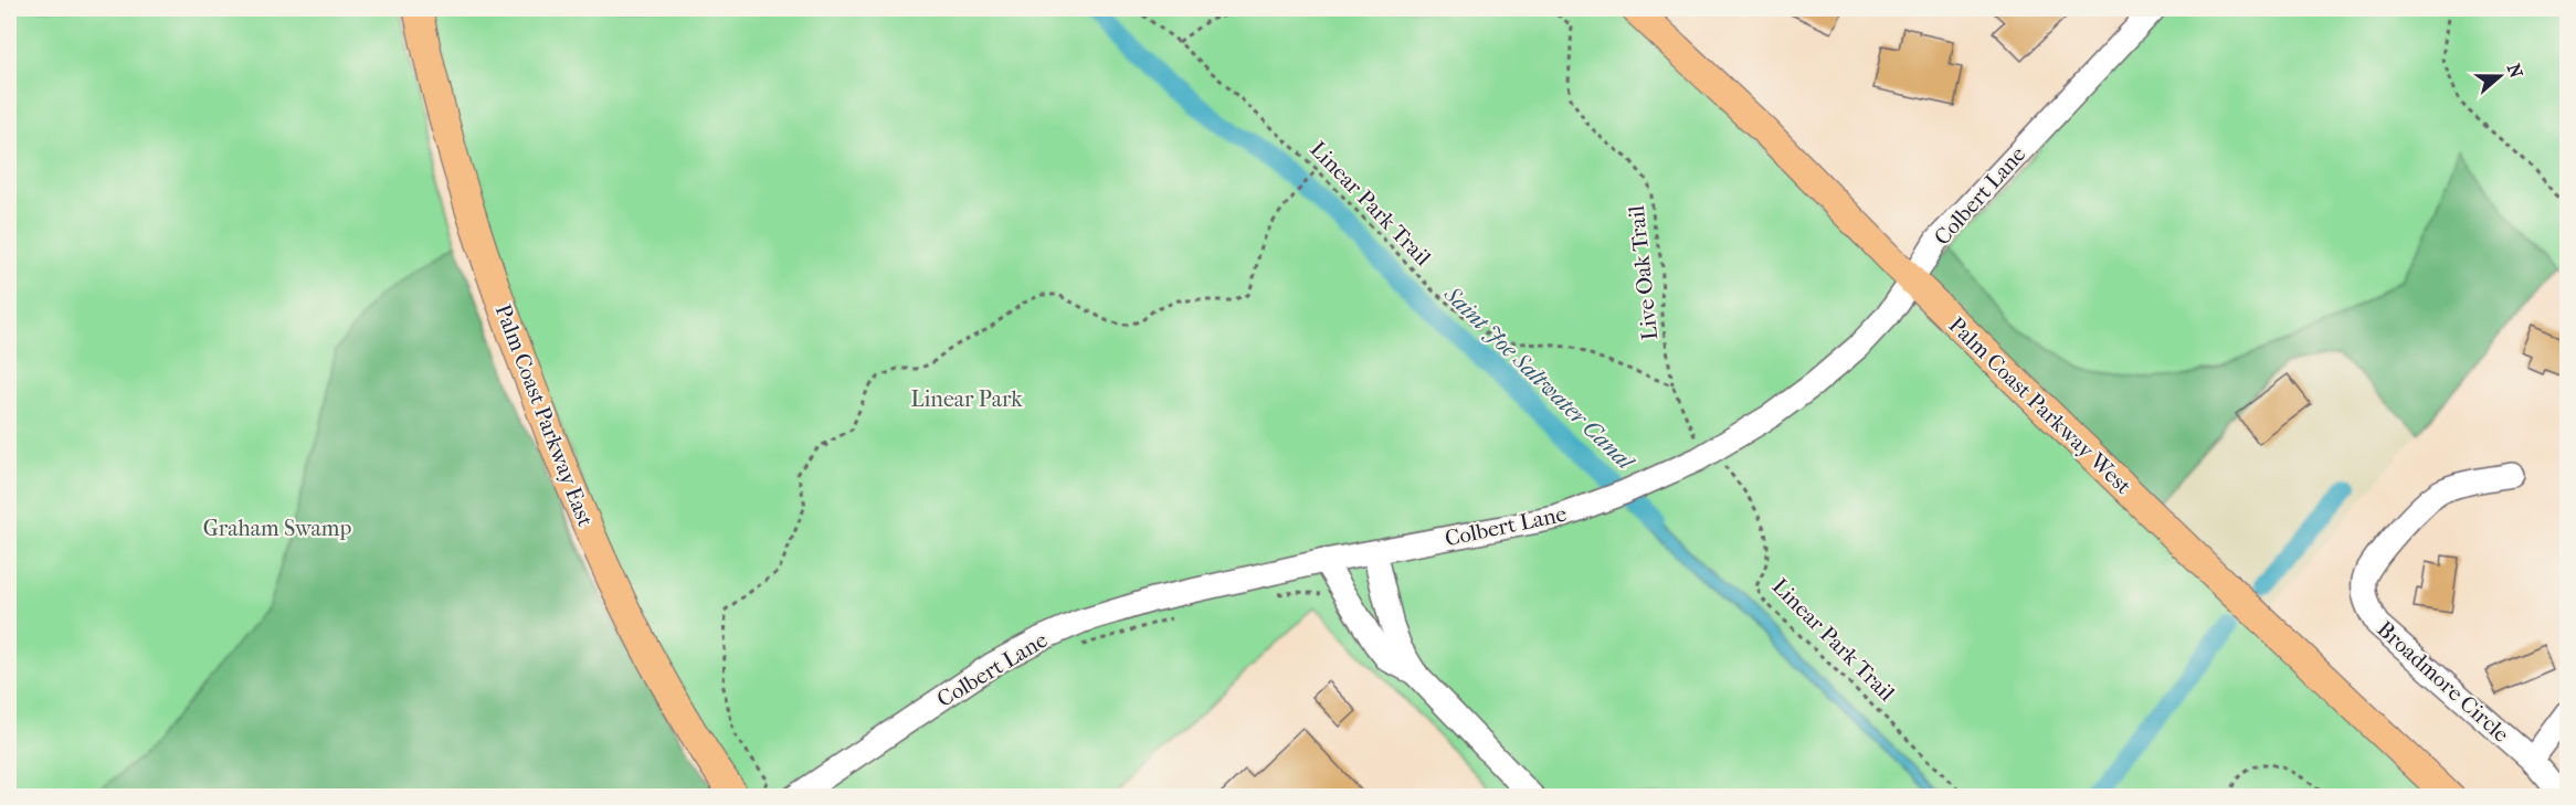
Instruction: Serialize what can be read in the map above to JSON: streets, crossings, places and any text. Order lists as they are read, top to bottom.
{
  "streets": {
    "main road": ["Palm Coast Parkway West", "Palm Coast Parkway East"],
    "street": ["Colbert Lane", "Broadmore Circle"],
    "path": ["Linear Park Trail", "Live Oak Trail"]
  },
  "crossings": [
    ["Colbert Lane", "Linear Park Trail"],
    ["Colbert Lane", "Palm Coast Parkway West"],
    ["Linear Park Trail", "Live Oak Trail"]
  ],
  "water": ["Saint Joe Saltwater Canal"],
  "parks": ["Linear Park", "Graham Swamp"],
  "north": "right"
}
